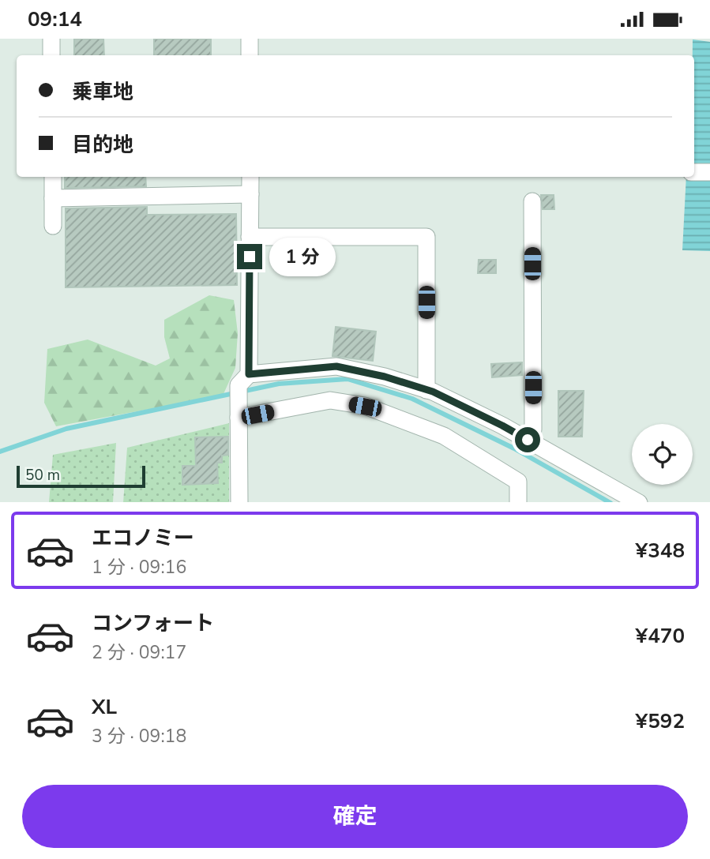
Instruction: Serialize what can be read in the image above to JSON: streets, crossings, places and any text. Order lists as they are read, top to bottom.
{
  "scale_bar": "50 m",
  "page": {
    "status": "09:14",
    "banner": ["乗車地", "目的地"],
    "bubble": "1 分",
    "scale": "50 m",
    "list": [
      {
        "name": "エコノミー",
        "note": "1 分 · 09:16",
        "value": "¥348"
      },
      {
        "name": "コンフォート",
        "note": "2 分 · 09:17",
        "value": "¥470"
      },
      {
        "name": "XL",
        "note": "3 分 · 09:18",
        "value": "¥592"
      }
    ],
    "buttons": "確定"
  }
}
